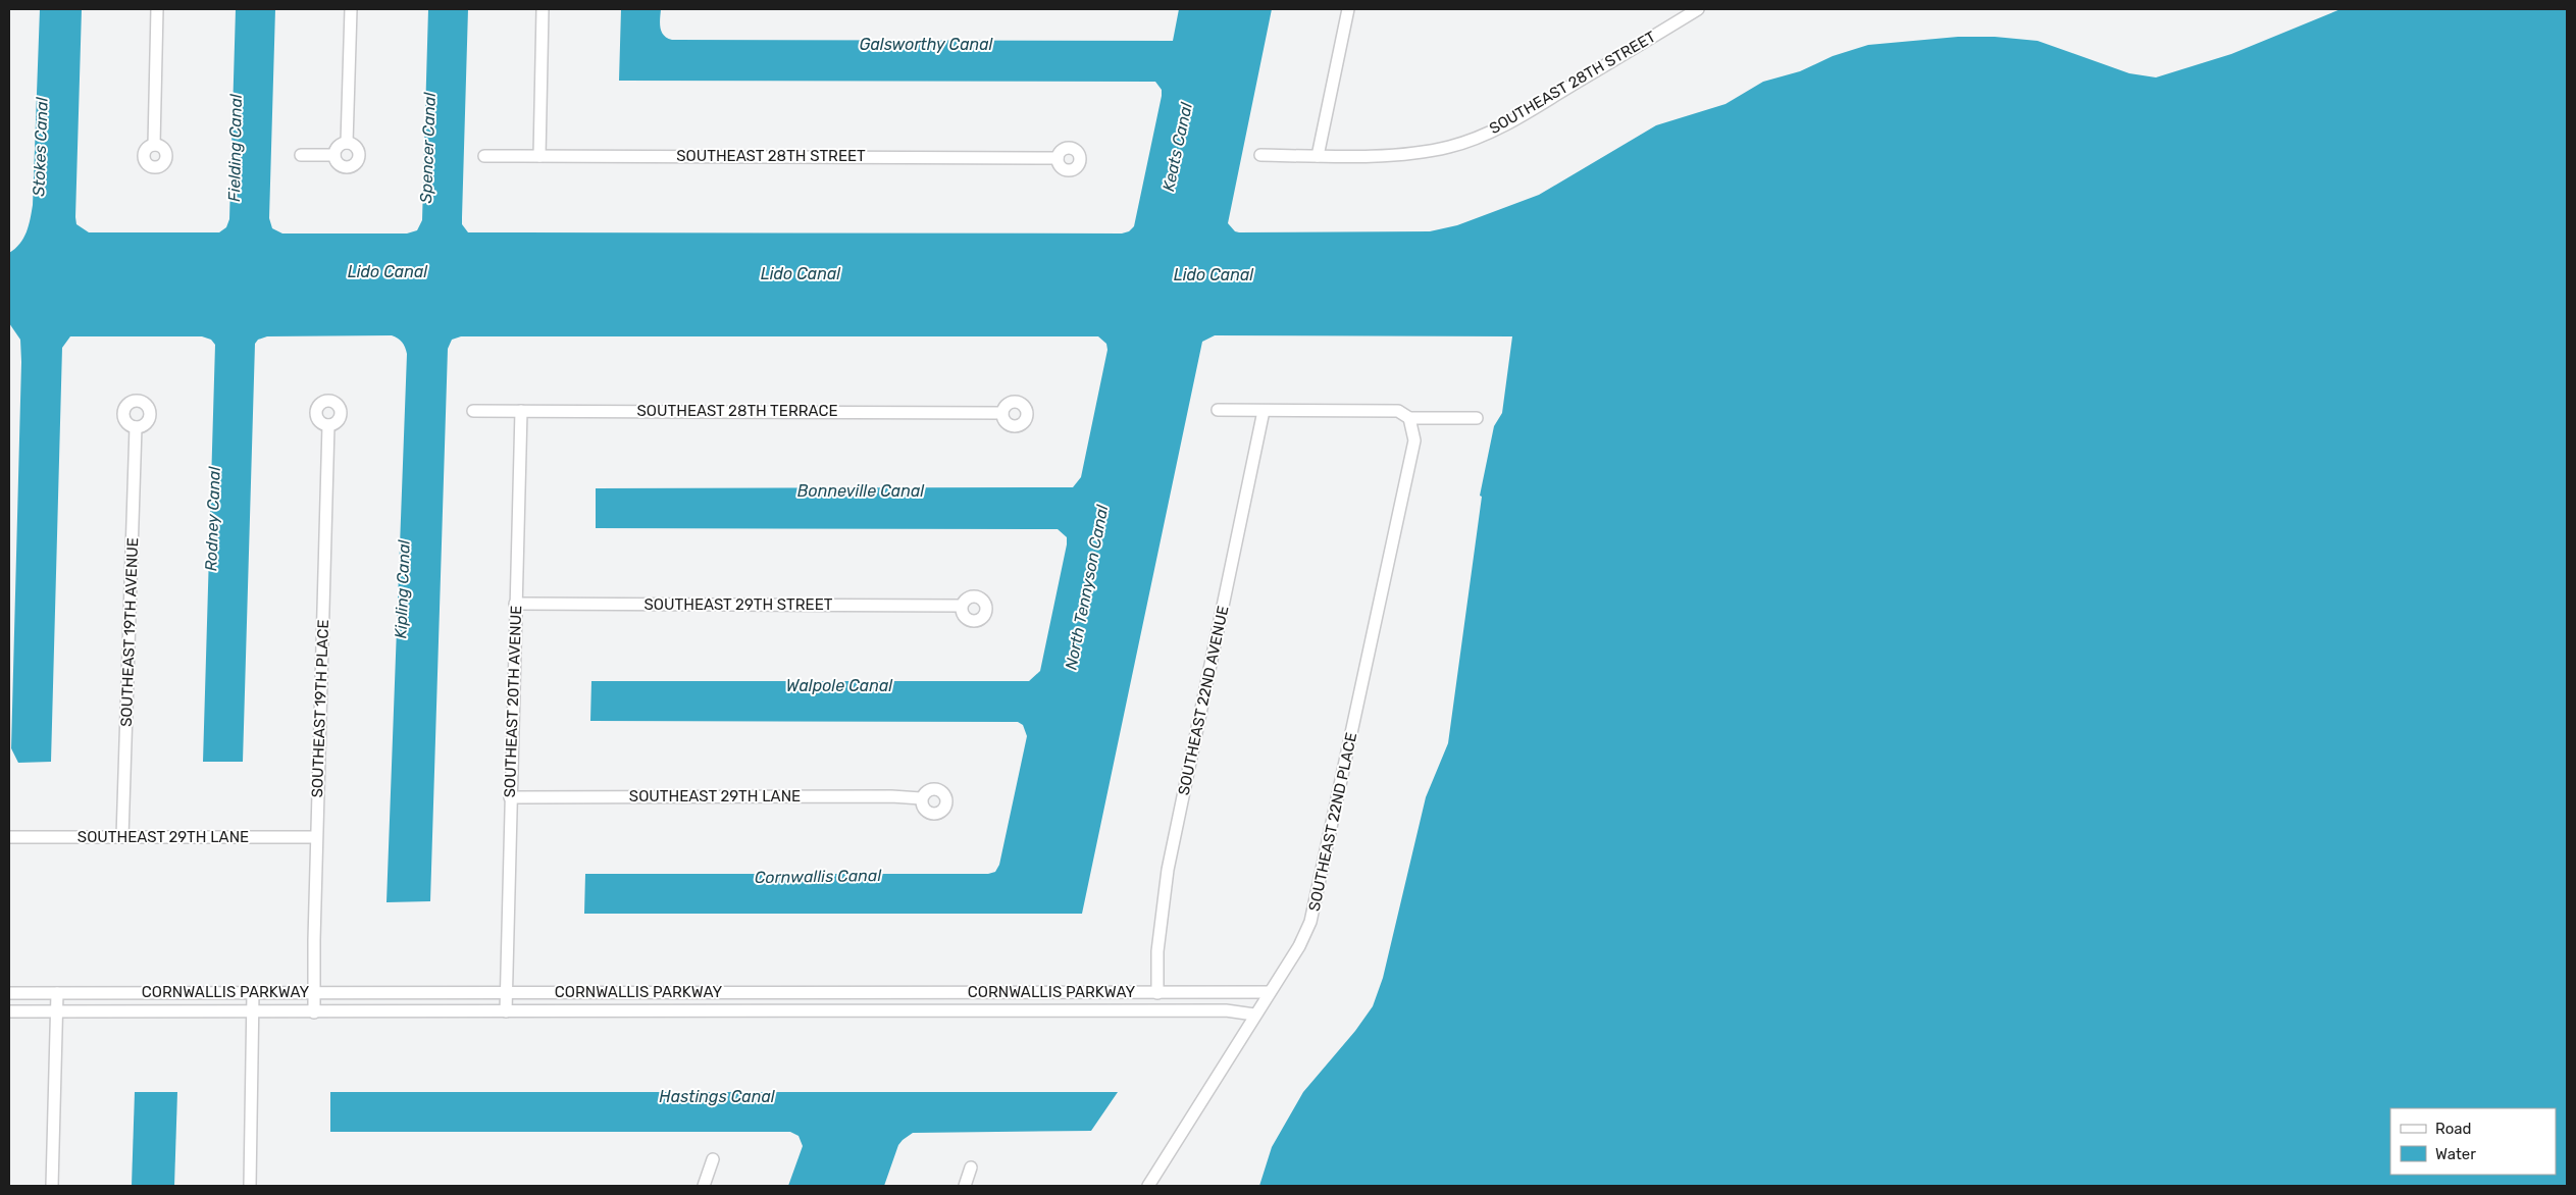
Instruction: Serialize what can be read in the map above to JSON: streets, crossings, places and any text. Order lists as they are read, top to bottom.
{
  "streets": {
    "street": [
      "SOUTHEAST 28TH STREET",
      "SOUTHEAST 28TH TERRACE",
      "SOUTHEAST 29TH STREET",
      "SOUTHEAST 19TH AVENUE",
      "SOUTHEAST 22ND AVENUE",
      "SOUTHEAST 20TH AVENUE",
      "SOUTHEAST 19TH PLACE",
      "SOUTHEAST 29TH LANE",
      "SOUTHEAST 22ND PLACE",
      "CORNWALLIS PARKWAY"
    ]
  },
  "crossings": [
    ["SOUTHEAST 28TH TERRACE", "SOUTHEAST 20TH AVENUE"],
    ["SOUTHEAST 29TH STREET", "SOUTHEAST 20TH AVENUE"],
    ["SOUTHEAST 19TH AVENUE", "SOUTHEAST 29TH LANE"],
    ["SOUTHEAST 22ND AVENUE", "CORNWALLIS PARKWAY"],
    ["SOUTHEAST 20TH AVENUE", "SOUTHEAST 29TH LANE"],
    ["SOUTHEAST 20TH AVENUE", "CORNWALLIS PARKWAY"],
    ["SOUTHEAST 19TH PLACE", "SOUTHEAST 29TH LANE"],
    ["SOUTHEAST 19TH PLACE", "CORNWALLIS PARKWAY"],
    ["SOUTHEAST 22ND PLACE", "CORNWALLIS PARKWAY"]
  ],
  "water": [
    "Galsworthy Canal",
    "Stokes Canal",
    "Keats Canal",
    "Fielding Canal",
    "Spencer Canal",
    "Lido Canal",
    "Bonneville Canal",
    "Rodney Canal",
    "North Tennyson Canal",
    "Kipling Canal",
    "Walpole Canal",
    "Cornwallis Canal",
    "Hastings Canal"
  ],
  "legend": ["Road", "Water"]
}
